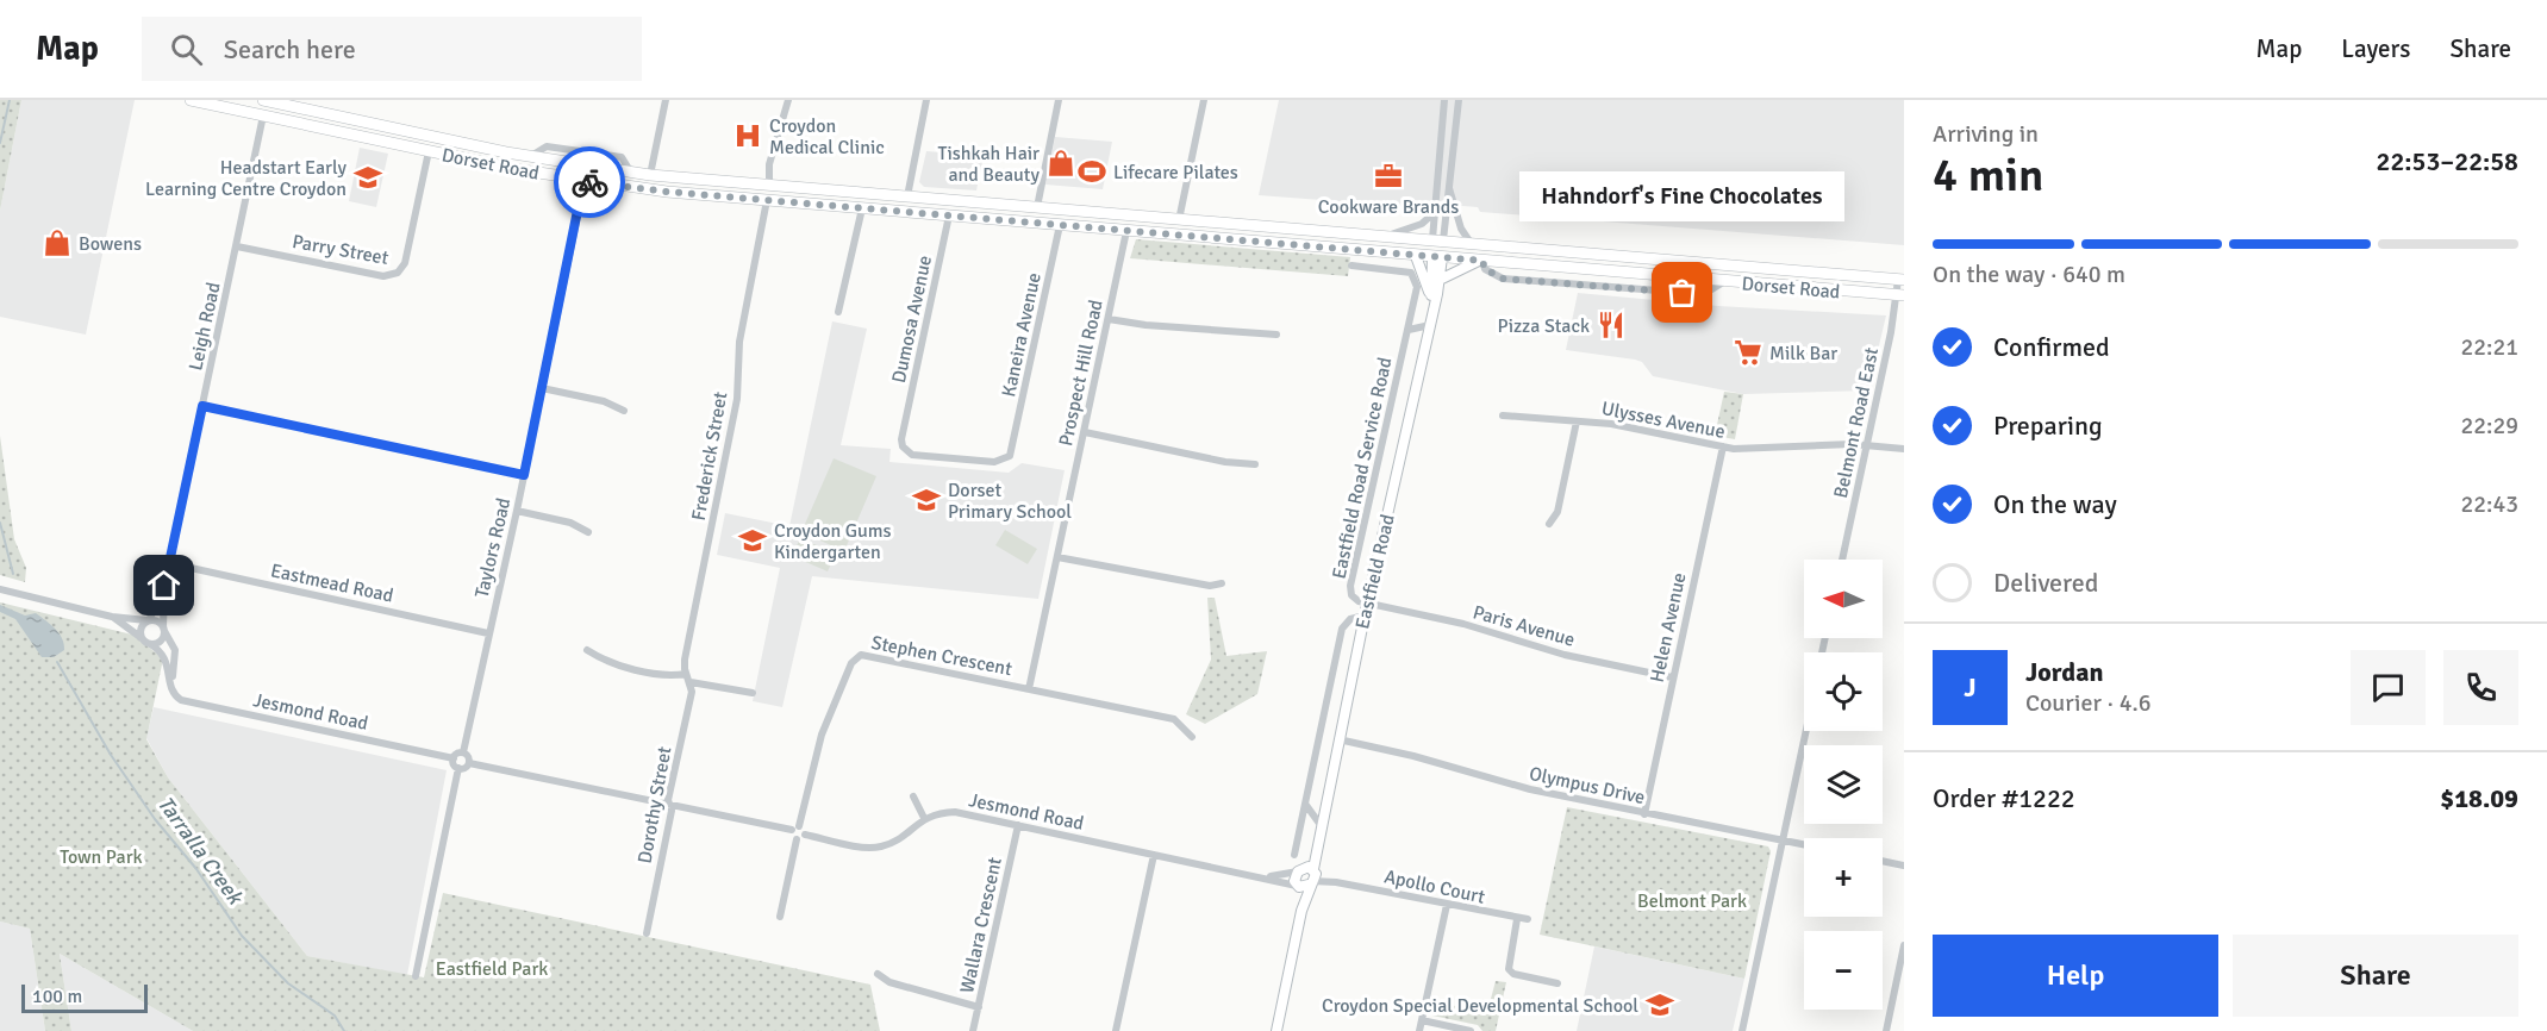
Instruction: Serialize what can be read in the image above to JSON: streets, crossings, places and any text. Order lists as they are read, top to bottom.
{
  "streets": {
    "main road": ["Dorset Road", "Eastfield Road"],
    "street": [
      "Parry Street",
      "Dumosa Avenue",
      "Leigh Road",
      "Kaneira Avenue",
      "Prospect Hill Road",
      "Ulysses Avenue",
      "Belmont Road East",
      "Frederick Street",
      "Eastfield Road Service Road",
      "Taylors Road",
      "Eastmead Road",
      "Paris Avenue",
      "Helen Avenue",
      "Stephen Crescent",
      "Jesmond Road",
      "Olympus Drive",
      "Dorothy Street",
      "Apollo Court",
      "Wallara Crescent"
    ]
  },
  "crossings": [
    ["Dorset Road", "Parry Street"],
    ["Dorset Road", "Dumosa Avenue"],
    ["Dorset Road", "Leigh Road"],
    ["Dorset Road", "Kaneira Avenue"],
    ["Dorset Road", "Prospect Hill Road"],
    ["Dorset Road", "Belmont Road East"],
    ["Dorset Road", "Frederick Street"],
    ["Dorset Road", "Taylors Road"],
    ["Dorset Road", "Eastfield Road"],
    ["Parry Street", "Leigh Road"],
    ["Dumosa Avenue", "Kaneira Avenue"],
    ["Leigh Road", "Eastmead Road"],
    ["Leigh Road", "Jesmond Road"],
    ["Prospect Hill Road", "Stephen Crescent"],
    ["Ulysses Avenue", "Belmont Road East"],
    ["Ulysses Avenue", "Helen Avenue"],
    ["Frederick Street", "Dorothy Street"],
    ["Eastfield Road Service Road", "Eastfield Road"],
    ["Eastfield Road Service Road", "Paris Avenue"],
    ["Taylors Road", "Eastmead Road"],
    ["Eastfield Road", "Paris Avenue"],
    ["Eastfield Road", "Jesmond Road"],
    ["Eastfield Road", "Olympus Drive"],
    ["Eastfield Road", "Apollo Court"],
    ["Paris Avenue", "Helen Avenue"],
    ["Helen Avenue", "Olympus Drive"],
    ["Jesmond Road", "Apollo Court"],
    ["Jesmond Road", "Wallara Crescent"]
  ],
  "water": ["Tarralla Creek"],
  "parks": ["Town Park", "Belmont Park", "Eastfield Park"],
  "places": {
    "hospital": ["Croydon Medical Clinic"],
    "shop": ["Tishkah Hair and Beauty", "Bowens"],
    "sports": ["Lifecare Pilates"],
    "office": ["Cookware Brands"],
    "school or university": [
      "Headstart Early Learning Centre Croydon",
      "Dorset Primary School",
      "Croydon Gums Kindergarten",
      "Croydon Special Developmental School"
    ],
    "other": ["Hahndorf's Fine Chocolates"],
    "restaurant": ["Pizza Stack"],
    "supermarket": ["Milk Bar"]
  },
  "scale_bar": "100 m",
  "north": "left",
  "page": {
    "header": "Map",
    "search": "Search here",
    "nav": ["Map", "Layers", "Share"],
    "heading": ["4 min", "Arriving in", "22:53–22:58"],
    "panel": [
      "Jordan",
      "Courier · 4.6",
      "Order #1222",
      "$18.09"
    ],
    "bubble": "Hahndorf's Fine Chocolates",
    "bar": "On the way · 640 m",
    "list": [
      ["Confirmed", "22:21"],
      ["Preparing", "22:29"],
      ["On the way", "22:43"],
      "Delivered"
    ],
    "map_buttons": ["+", "−"],
    "round": "J",
    "buttons": ["Help", "Share"],
    "scale": "100 m"
  }
}
